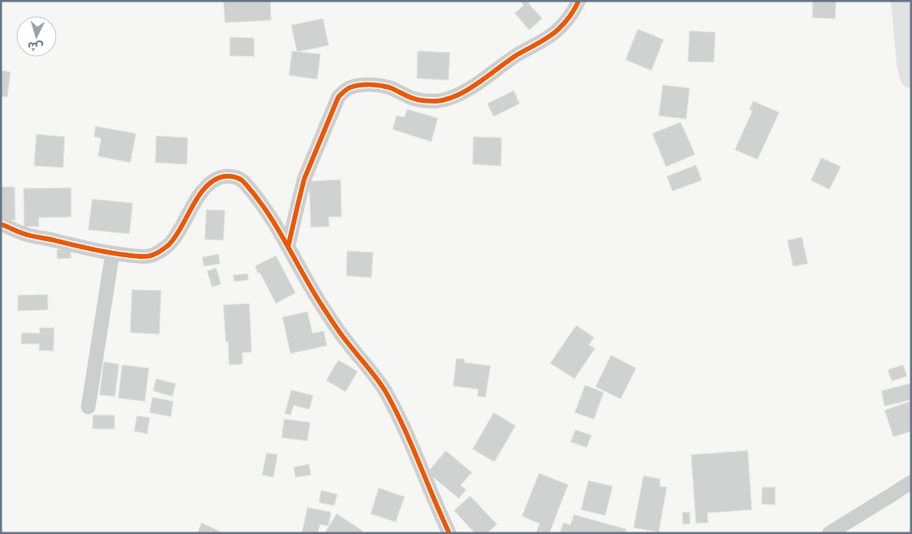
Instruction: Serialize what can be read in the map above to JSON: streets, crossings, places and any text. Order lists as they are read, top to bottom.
{
  "north": "bottom"
}
